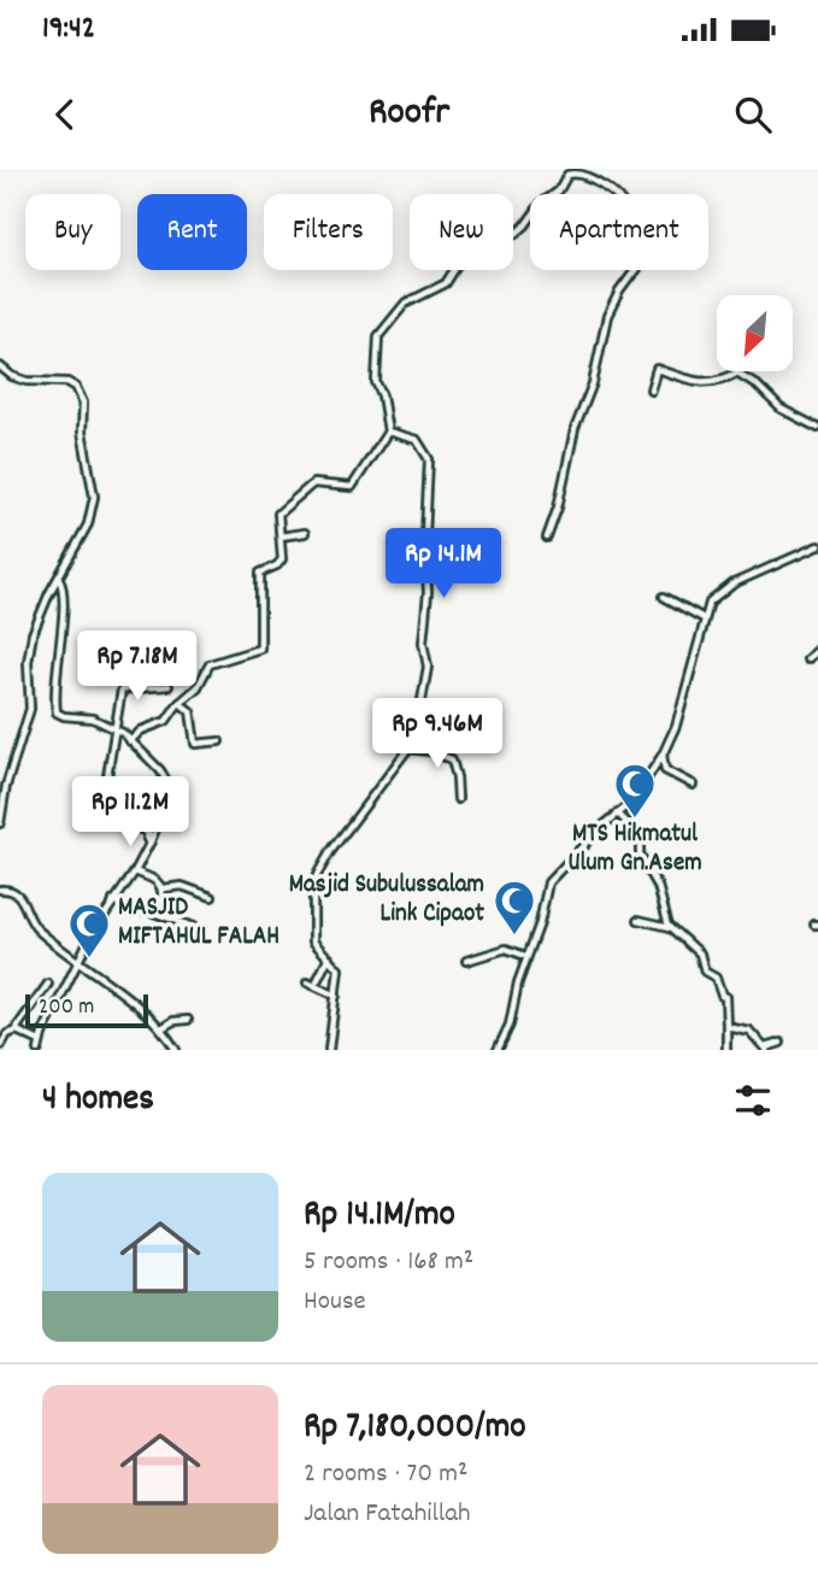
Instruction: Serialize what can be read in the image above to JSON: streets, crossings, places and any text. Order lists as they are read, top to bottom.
{
  "places": {
    "mosque": ["MTS Hikmatul Ulum Gn.Asem", "Masjid Subulussalam Link Cipaot", "MASJID MIFTAHUL FALAH"]
  },
  "scale_bar": "200 m",
  "north": "bottom left",
  "page": {
    "status": "19:42",
    "header": "Roofr",
    "chip": [
      "Buy",
      "Rent",
      "Filters",
      "New",
      "Apartment"
    ],
    "price": [
      "Rp 14.1M",
      "Rp 7.18M",
      "Rp 9.46M",
      "Rp 11.2M"
    ],
    "scale": "200 m",
    "heading": "4 homes",
    "list": [
      {
        "name": "Rp 14.1M/mo",
        "note": "5 rooms · 168 m² · House"
      },
      {
        "name": "Rp 7,180,000/mo",
        "note": "2 rooms · 70 m² · Jalan Fatahillah"
      }
    ]
  }
}
